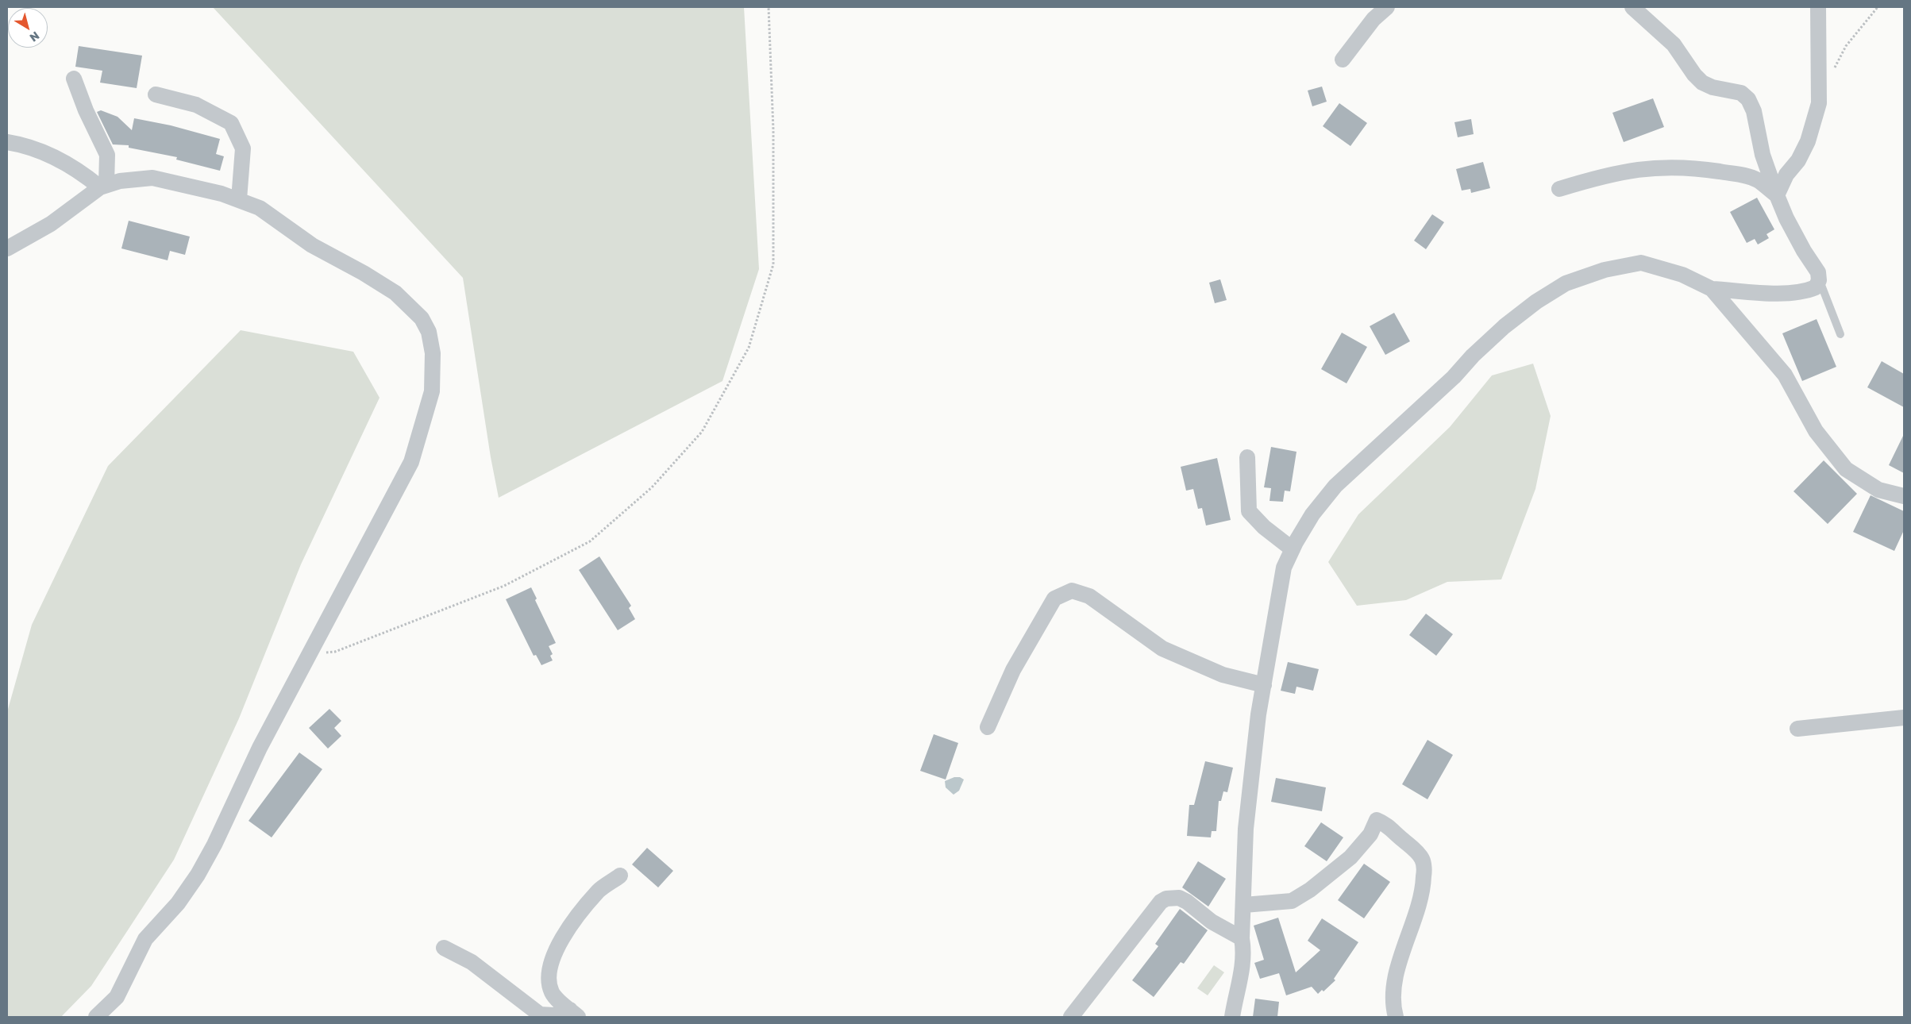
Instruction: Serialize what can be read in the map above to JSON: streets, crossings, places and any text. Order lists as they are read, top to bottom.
{
  "north": "bottom right"
}
